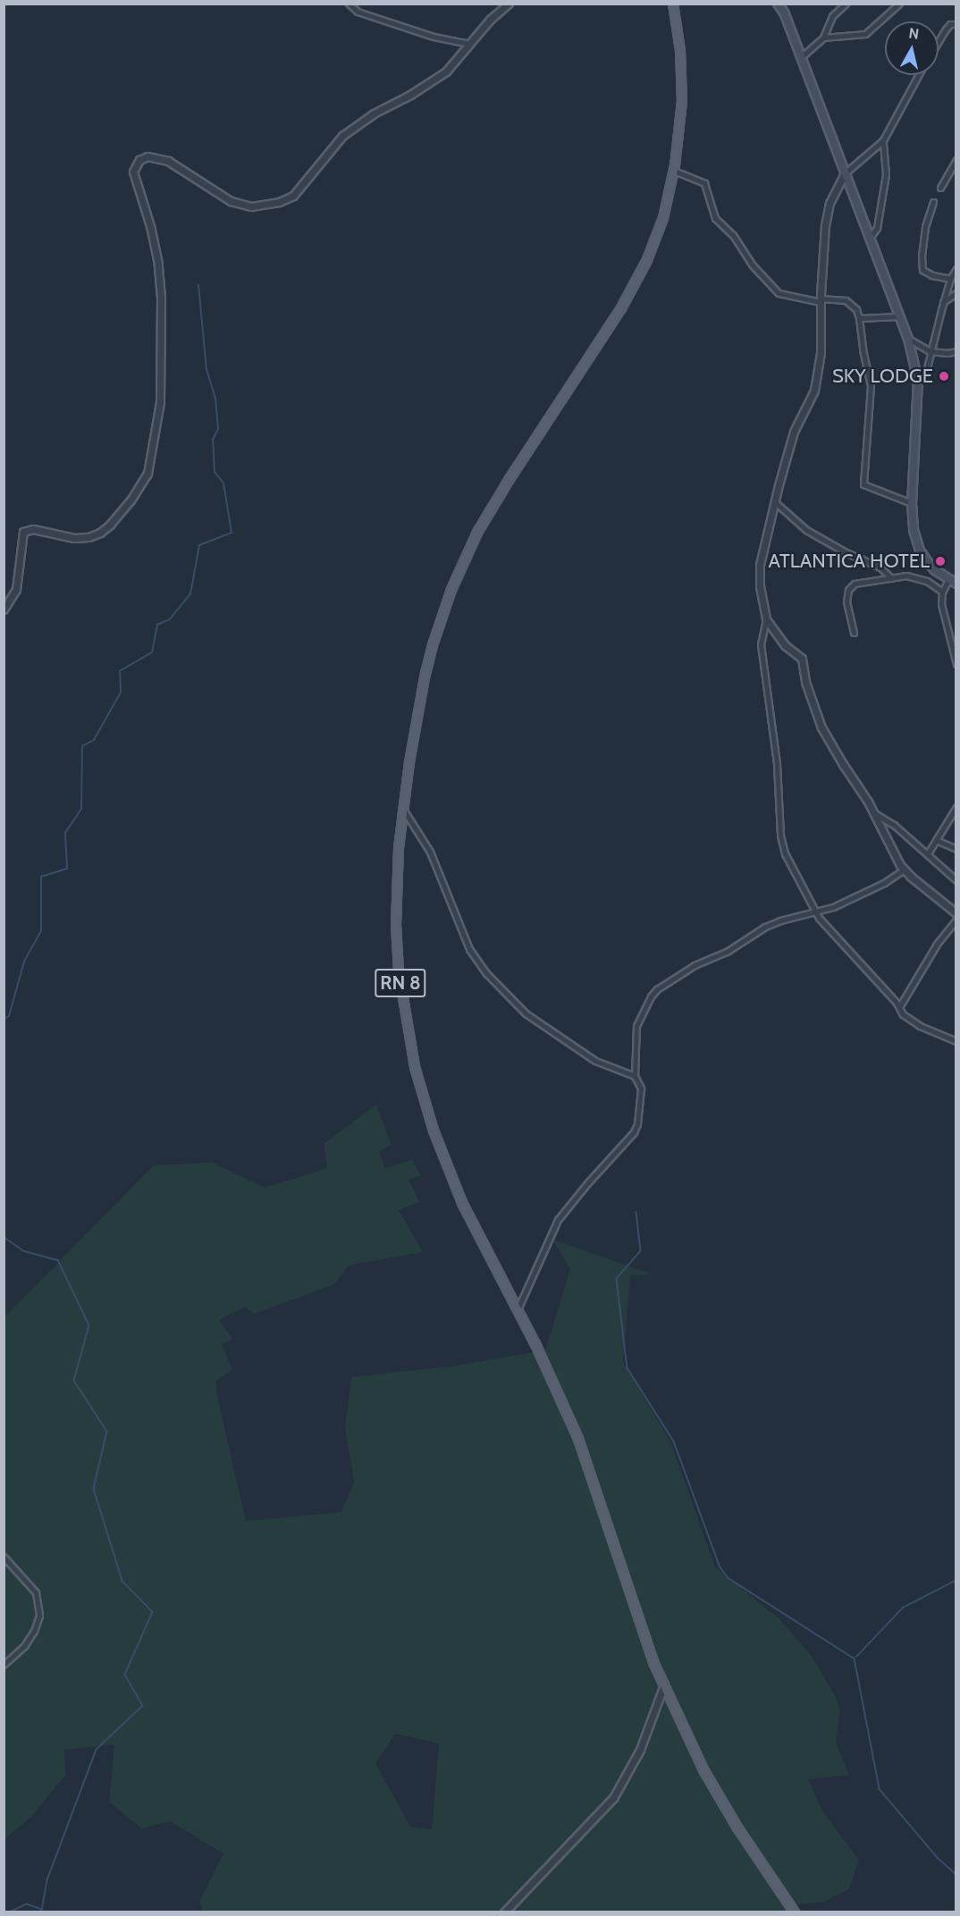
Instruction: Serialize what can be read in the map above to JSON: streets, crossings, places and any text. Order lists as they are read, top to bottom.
{
  "streets": {
    "main road": ["RN 8"]
  },
  "places": ["SKY LODGE", "ATLANTICA HOTEL"],
  "north": "top"
}
